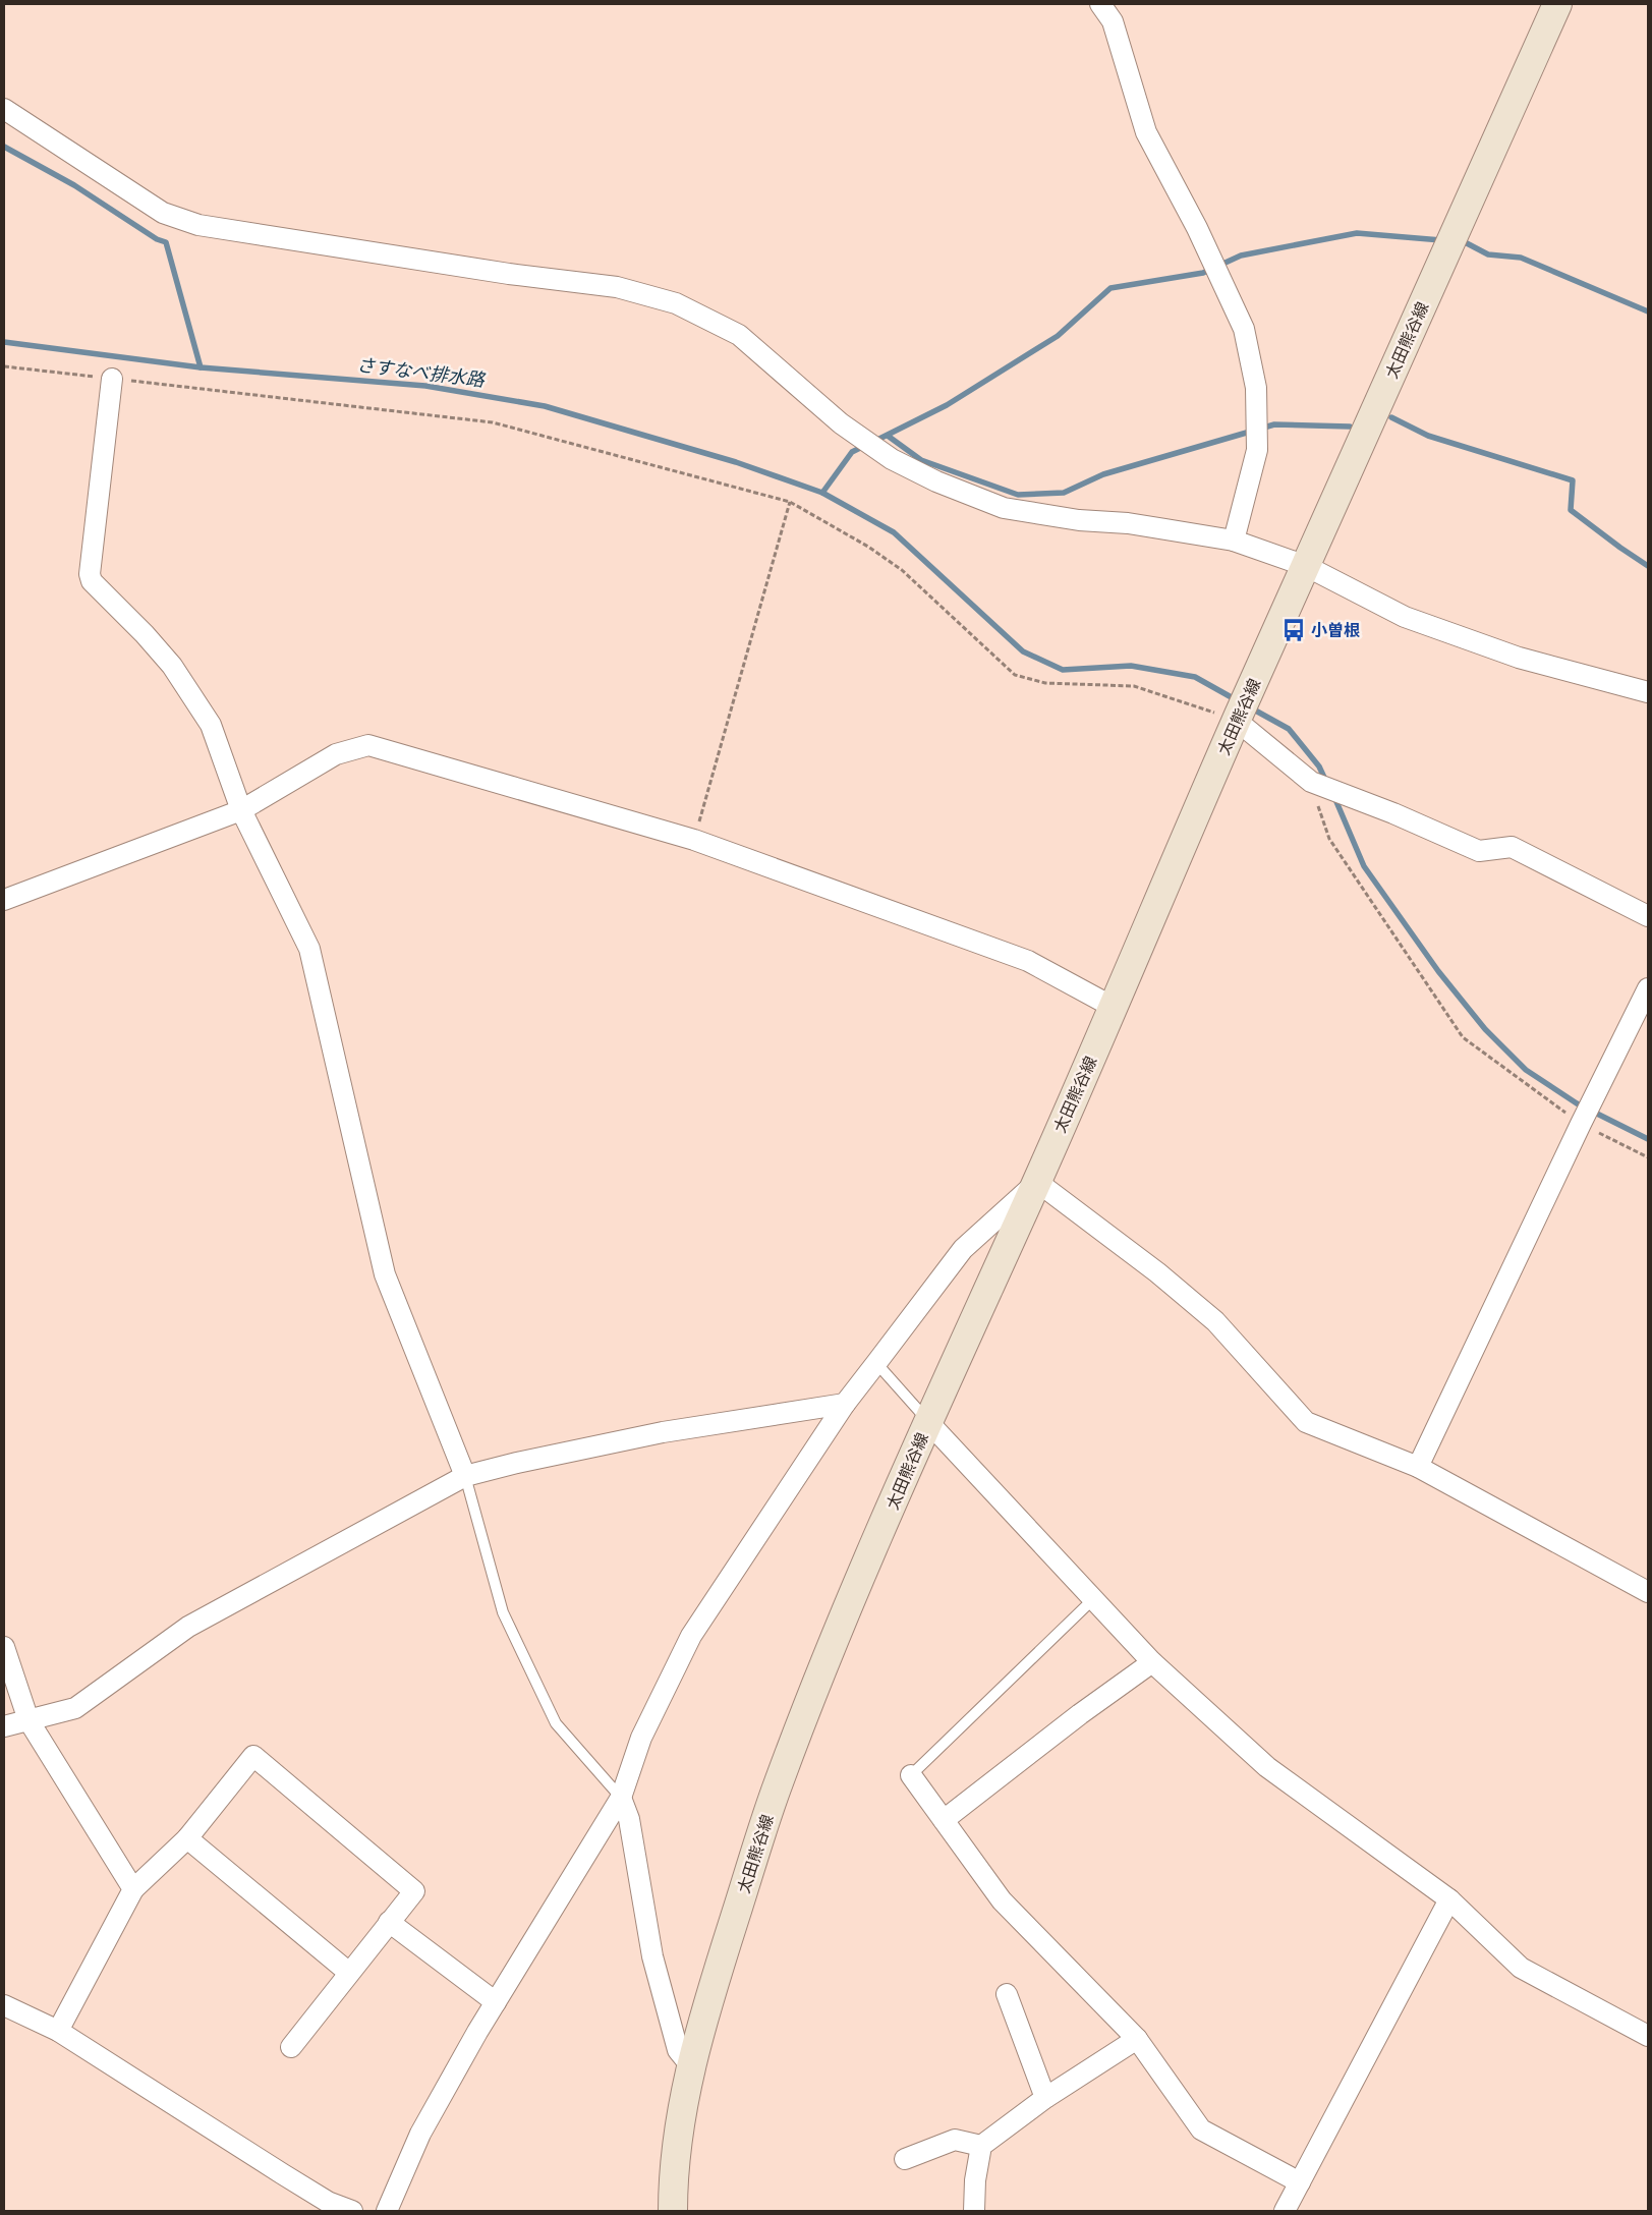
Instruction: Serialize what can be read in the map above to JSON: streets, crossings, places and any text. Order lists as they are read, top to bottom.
{
  "streets": {
    "main road": ["太田熊谷線"]
  },
  "water": ["さすなべ排水路"],
  "places": {
    "bus stop": ["小曽根"]
  }
}
